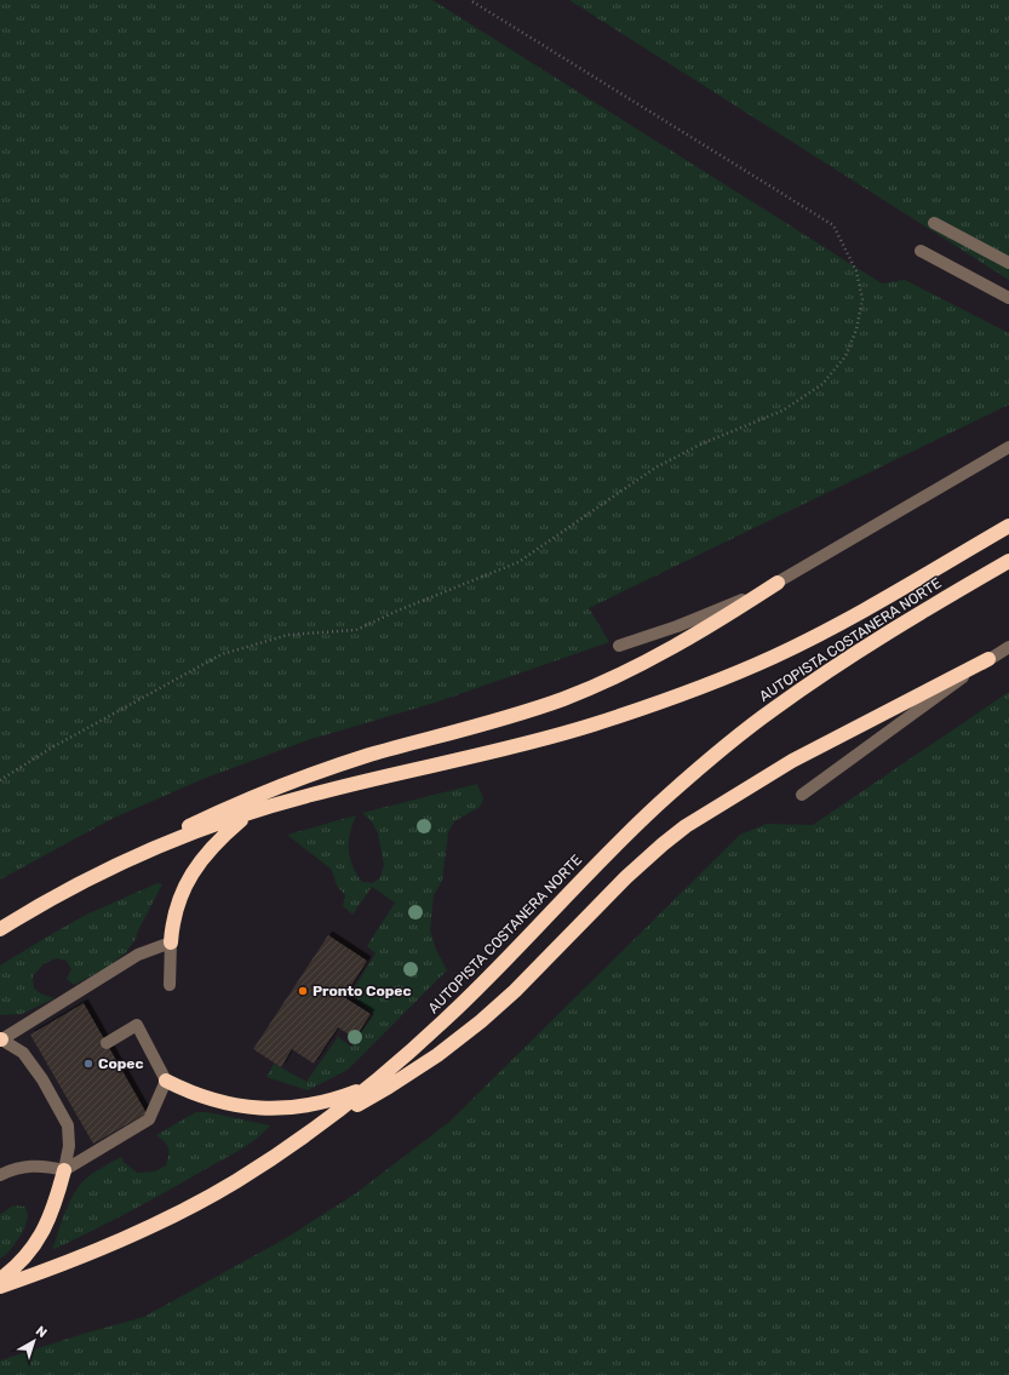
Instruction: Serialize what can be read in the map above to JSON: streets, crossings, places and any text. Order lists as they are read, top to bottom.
{
  "streets": {
    "highway": ["AUTOPISTA COSTANERA NORTE"]
  },
  "places": ["Pronto Copec", "Copec"],
  "north": "top right"
}
